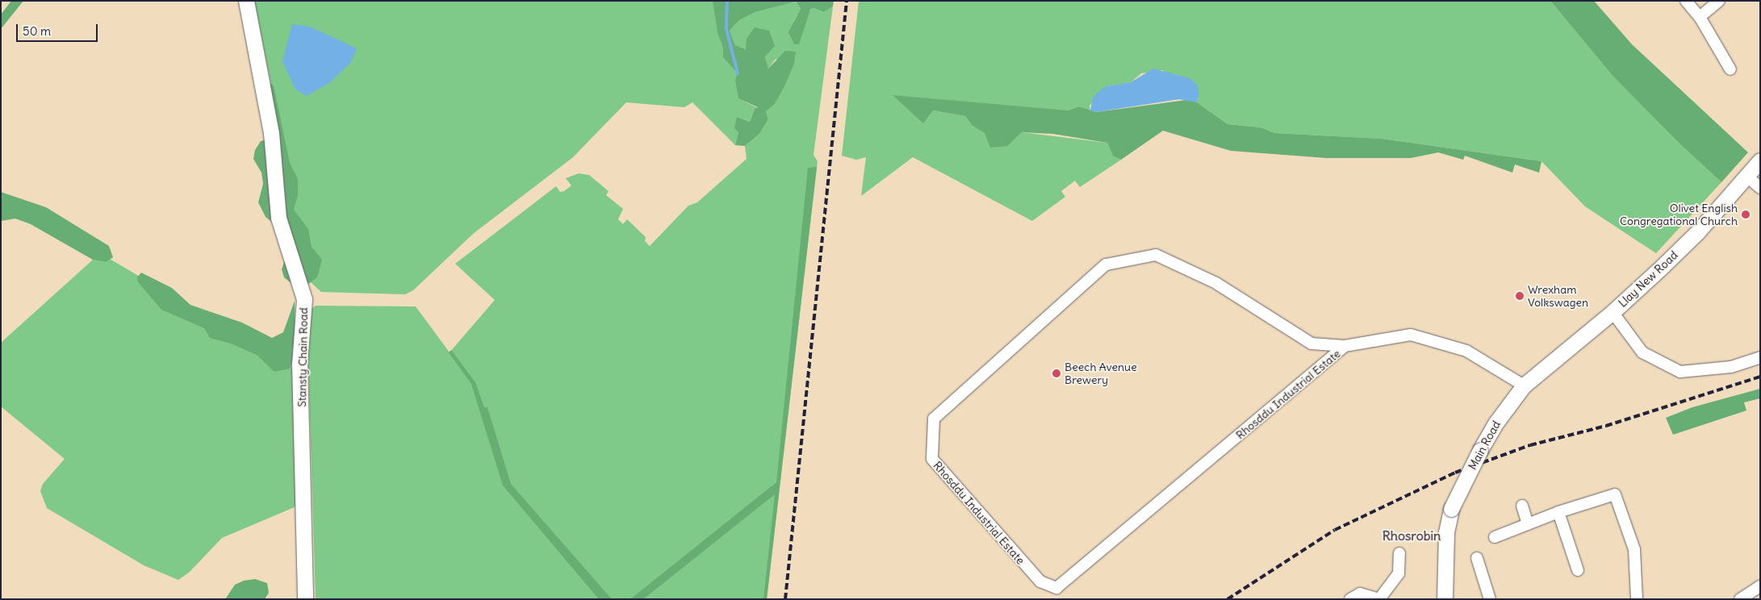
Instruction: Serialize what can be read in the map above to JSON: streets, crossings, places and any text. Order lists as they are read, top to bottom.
{
  "streets": {
    "street": [
      "Llay New Road",
      "Stansty Chain Road",
      "Rhosddu Industrial Estate",
      "Main Road"
    ]
  },
  "crossings": [
    ["Llay New Road", "Rhosddu Industrial Estate"],
    ["Llay New Road", "Main Road"],
    ["Rhosddu Industrial Estate", "Main Road"]
  ],
  "districts": ["Rhosrobin"],
  "places": ["Olivet English Congregational Church", "Wrexham Volkswagen", "Beech Avenue Brewery"],
  "scale_bar": "50 m"
}
